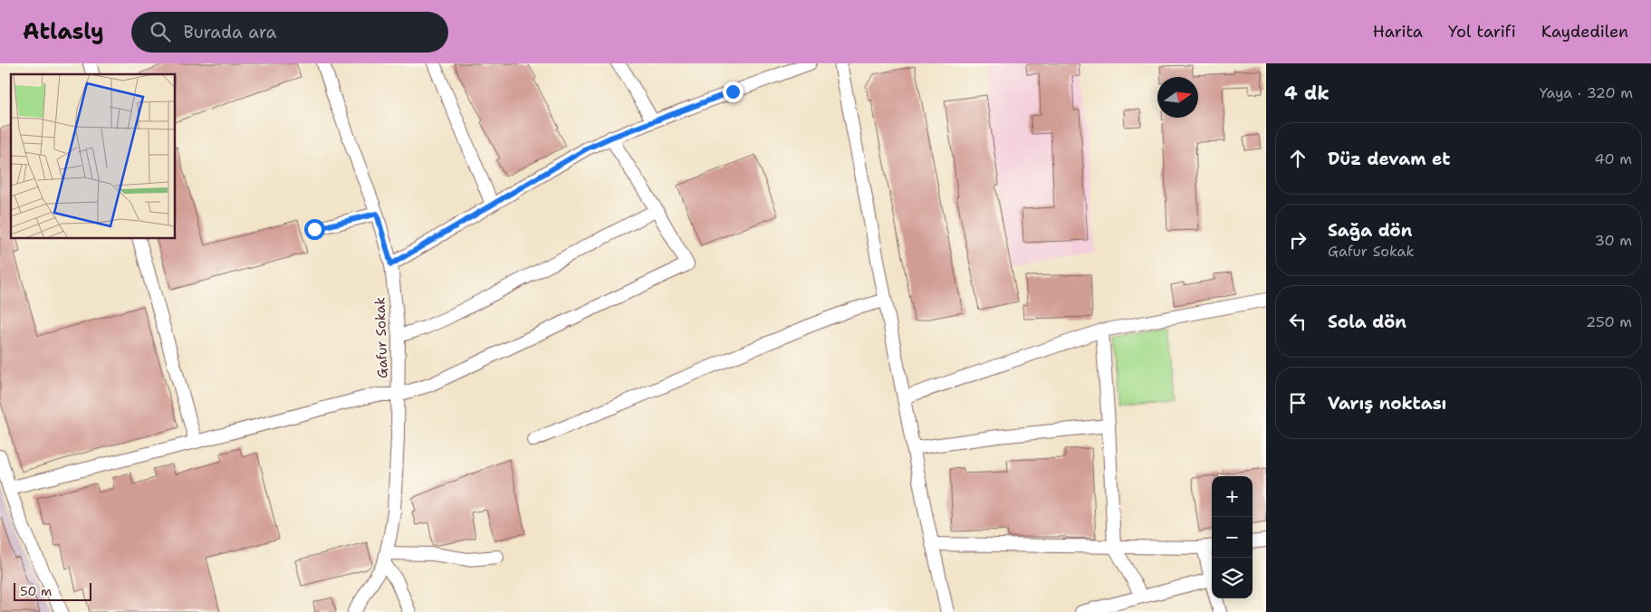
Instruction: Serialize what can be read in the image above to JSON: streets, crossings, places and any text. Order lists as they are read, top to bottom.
{
  "streets": {
    "street": ["Gafur Sokak"]
  },
  "scale_bar": "50 m",
  "north": "right",
  "page": {
    "header": "Atlasly",
    "search": "Burada ara",
    "nav": ["Harita", "Yol tarifi", "Kaydedilen"],
    "heading": ["4 dk", "Yaya · 320 m"],
    "list": [
      ["Düz devam et", "40 m"],
      ["Sağa dön", "Gafur Sokak", "30 m"],
      ["Sola dön", "250 m"],
      "Varış noktası"
    ],
    "map_buttons": ["+", "−"],
    "scale": "50 m"
  }
}
